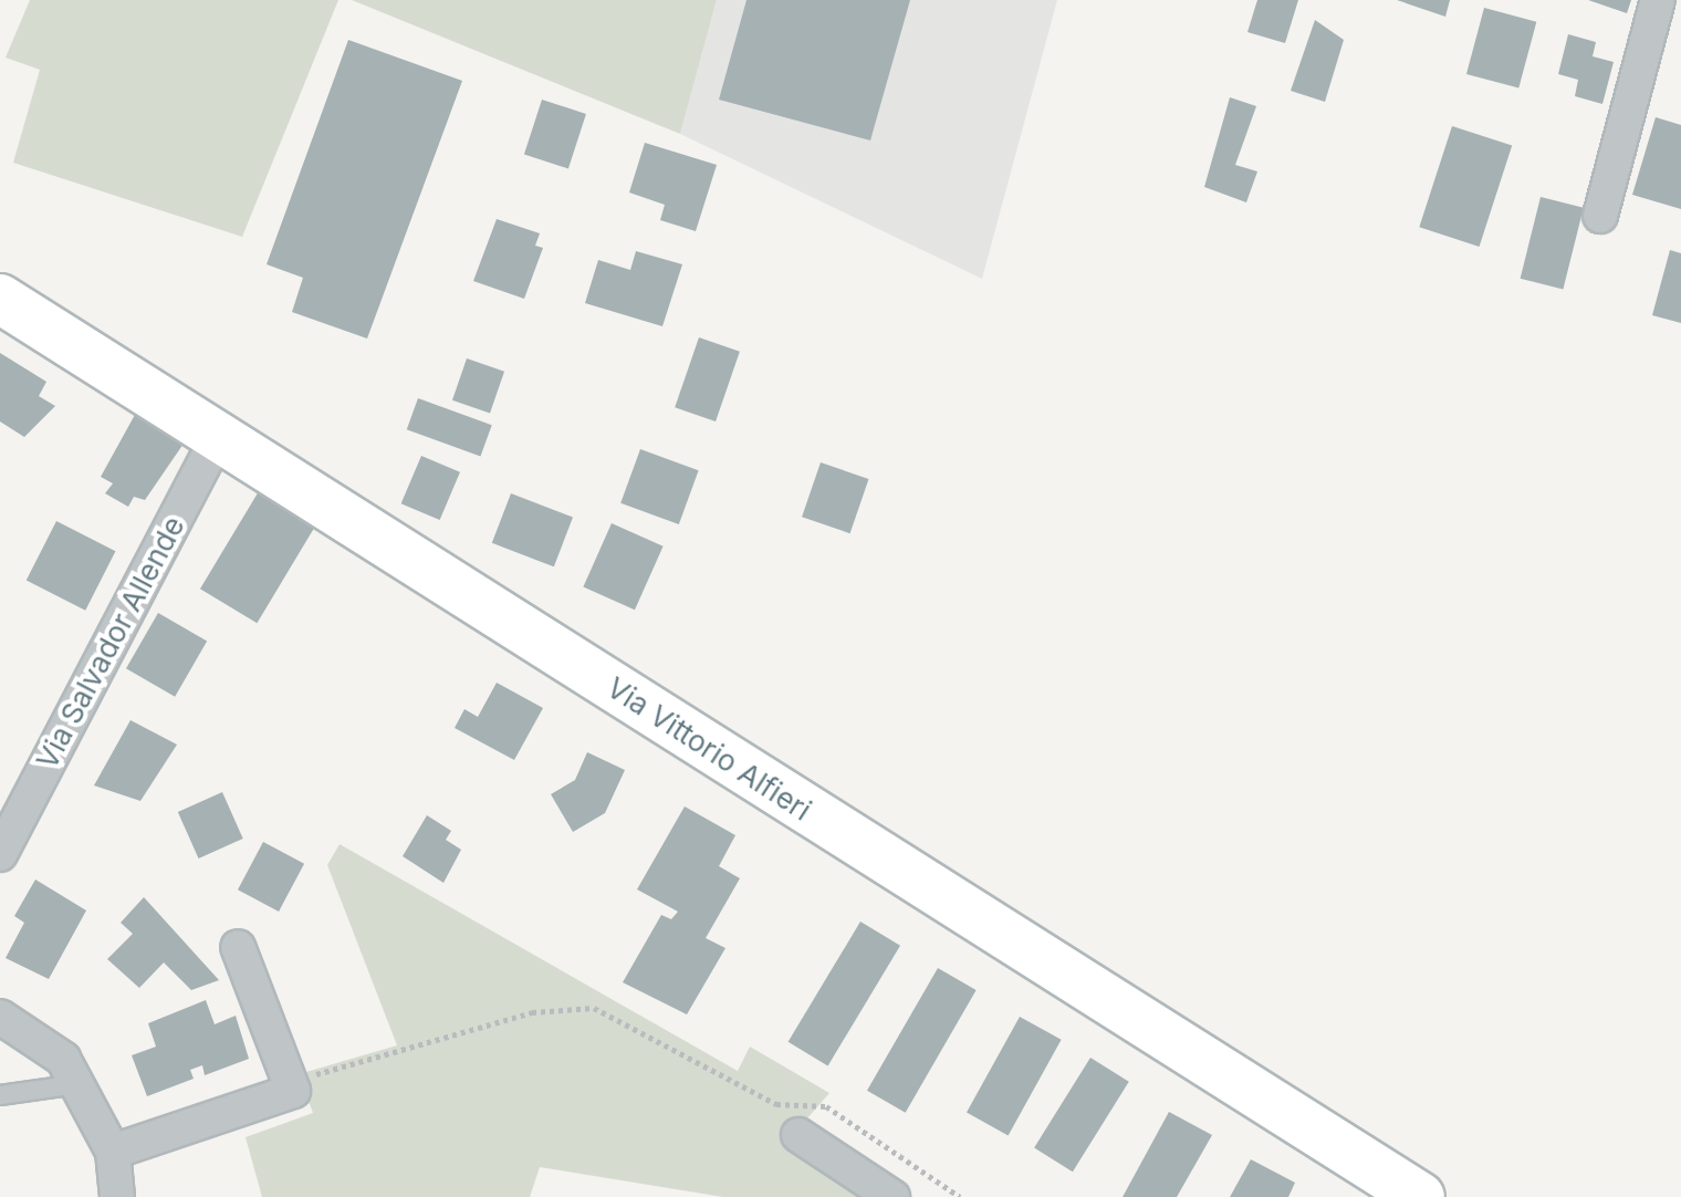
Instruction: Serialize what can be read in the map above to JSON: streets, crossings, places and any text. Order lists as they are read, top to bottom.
{
  "streets": {
    "street": ["Via Salvador Allende", "Via Vittorio Alfieri"]
  },
  "crossings": [
    ["Via Salvador Allende", "Via Vittorio Alfieri"]
  ]
}
